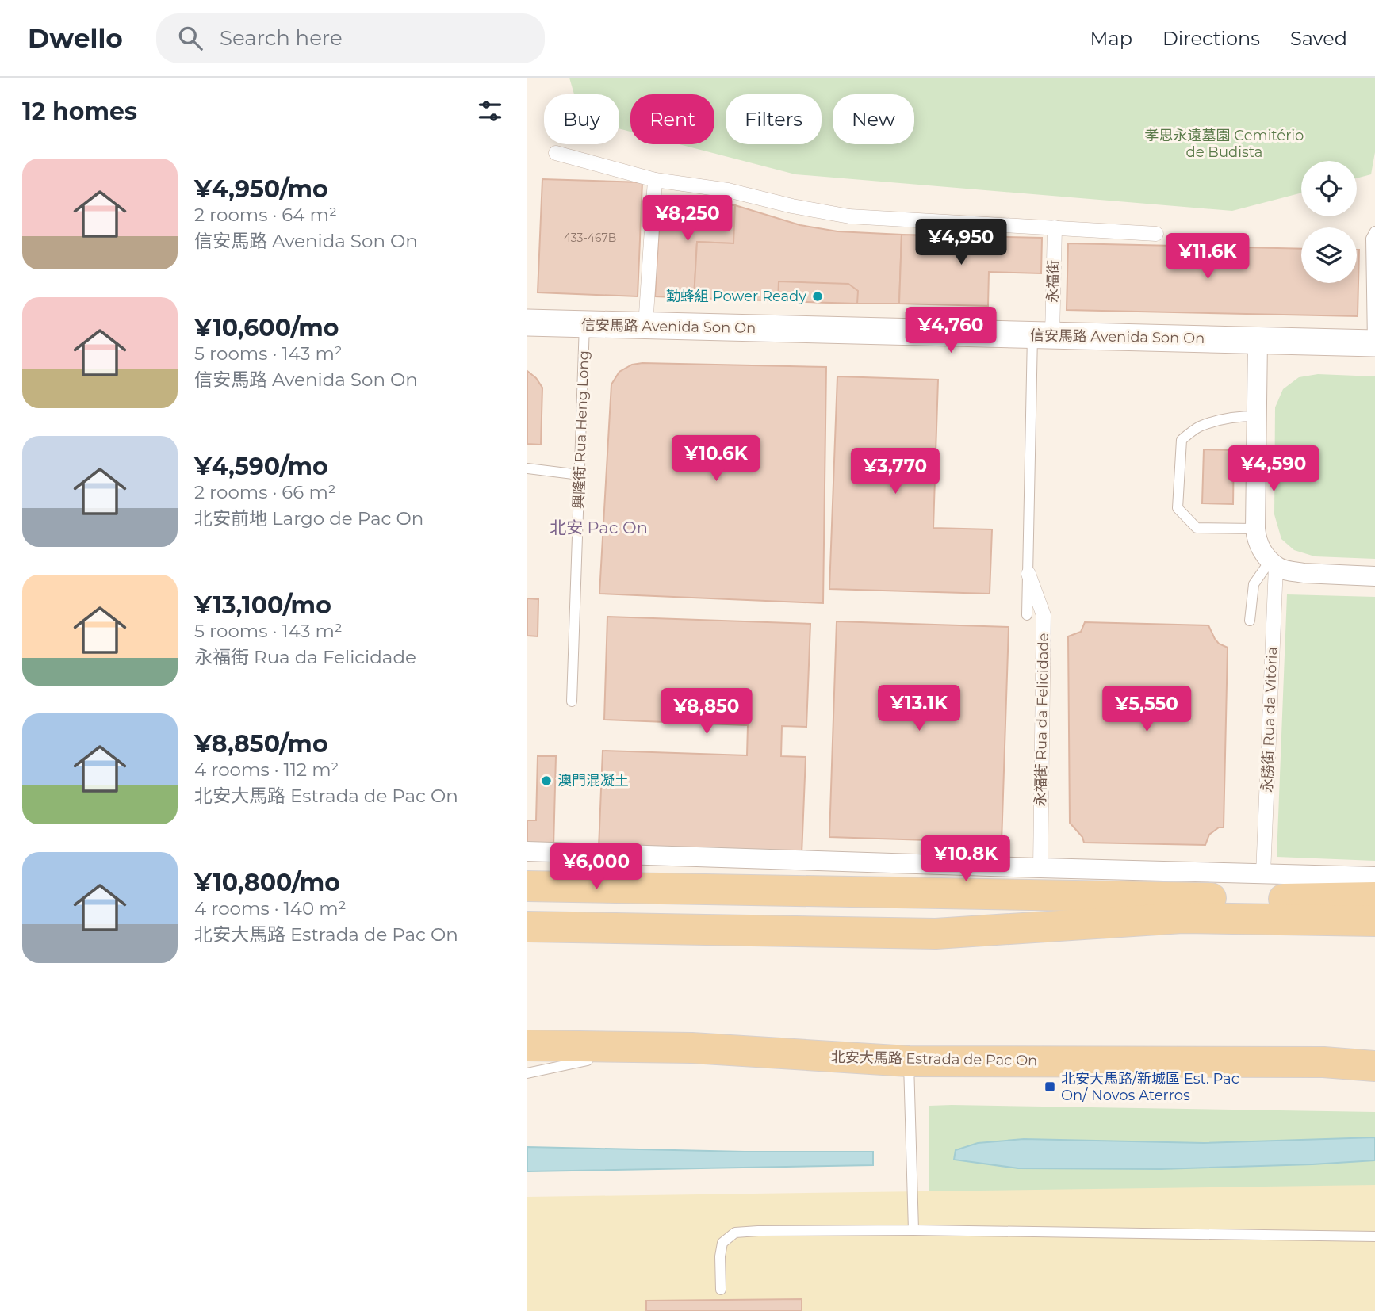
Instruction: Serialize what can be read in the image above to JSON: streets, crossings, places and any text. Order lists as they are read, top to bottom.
{
  "streets": {
    "main road": ["信安馬路 Avenida Son On", "北安大馬路 Estrada de Pac On"],
    "street": ["永福街", "永福街 Rua da Felicidade", "永勝街 Rua da Vitória"],
    "lane": ["興隆街 Rua Heng Long"]
  },
  "crossings": [
    ["永福街", "信安馬路 Avenida Son On"],
    ["永福街", "永福街 Rua da Felicidade"],
    ["信安馬路 Avenida Son On", "興隆街 Rua Heng Long"],
    ["信安馬路 Avenida Son On", "永福街 Rua da Felicidade"]
  ],
  "districts": ["北安 Pac On"],
  "parks": ["孝思永遠墓園 Cemitério de Budista"],
  "places": {
    "other": ["勤蜂組 Power Ready", "澳門混凝土"],
    "transit": ["北安大馬路/新城區 Est. Pac On/ Novos Aterros"]
  },
  "house_numbers": ["433-467B"],
  "page": {
    "header": "Dwello",
    "search": "Search here",
    "nav": ["Map", "Directions", "Saved"],
    "heading": "12 homes",
    "chip": [
      "Buy",
      "Rent",
      "Filters",
      "New"
    ],
    "list": [
      {
        "name": "¥4,950/mo",
        "note": "2 rooms · 64 m² · 信安馬路 Avenida Son On"
      },
      {
        "name": "¥10,600/mo",
        "note": "5 rooms · 143 m² · 信安馬路 Avenida Son On"
      },
      {
        "name": "¥4,590/mo",
        "note": "2 rooms · 66 m² · 北安前地 Largo de Pac On"
      },
      {
        "name": "¥13,100/mo",
        "note": "5 rooms · 143 m² · 永福街 Rua da Felicidade"
      },
      {
        "name": "¥8,850/mo",
        "note": "4 rooms · 112 m² · 北安大馬路 Estrada de Pac On"
      },
      {
        "name": "¥10,800/mo",
        "note": "4 rooms · 140 m² · 北安大馬路 Estrada de Pac On"
      }
    ],
    "price": [
      "¥8,250",
      "¥4,950",
      "¥11.6K",
      "¥4,760",
      "¥10.6K",
      "¥4,590",
      "¥3,770",
      "¥13.1K",
      "¥5,550",
      "¥8,850",
      "¥10.8K",
      "¥6,000"
    ]
  }
}
